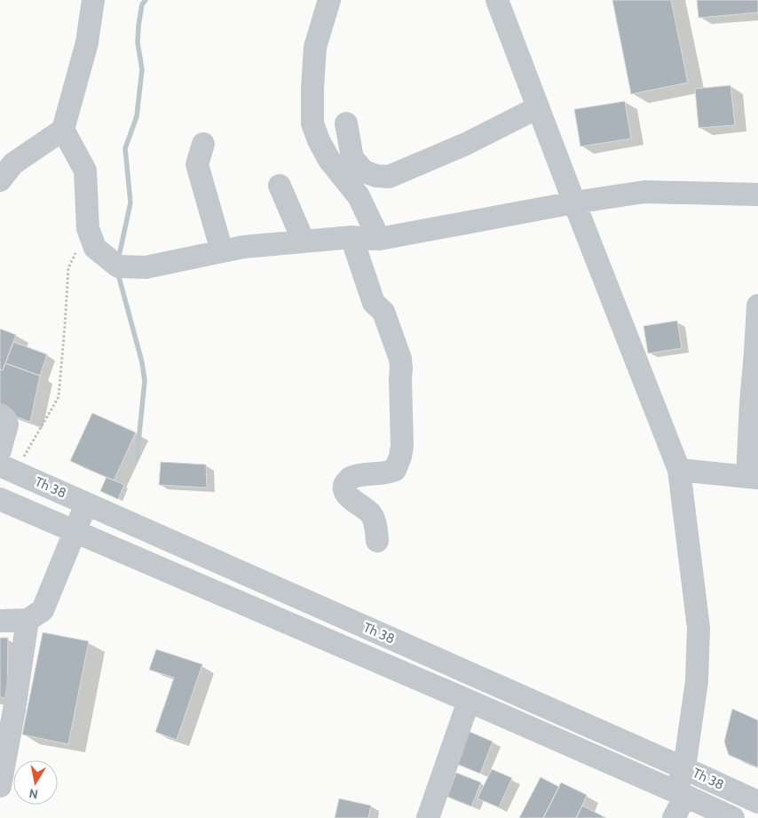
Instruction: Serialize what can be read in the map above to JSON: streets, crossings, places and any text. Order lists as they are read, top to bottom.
{
  "streets": {
    "street": ["Th 38"]
  },
  "north": "bottom"
}
